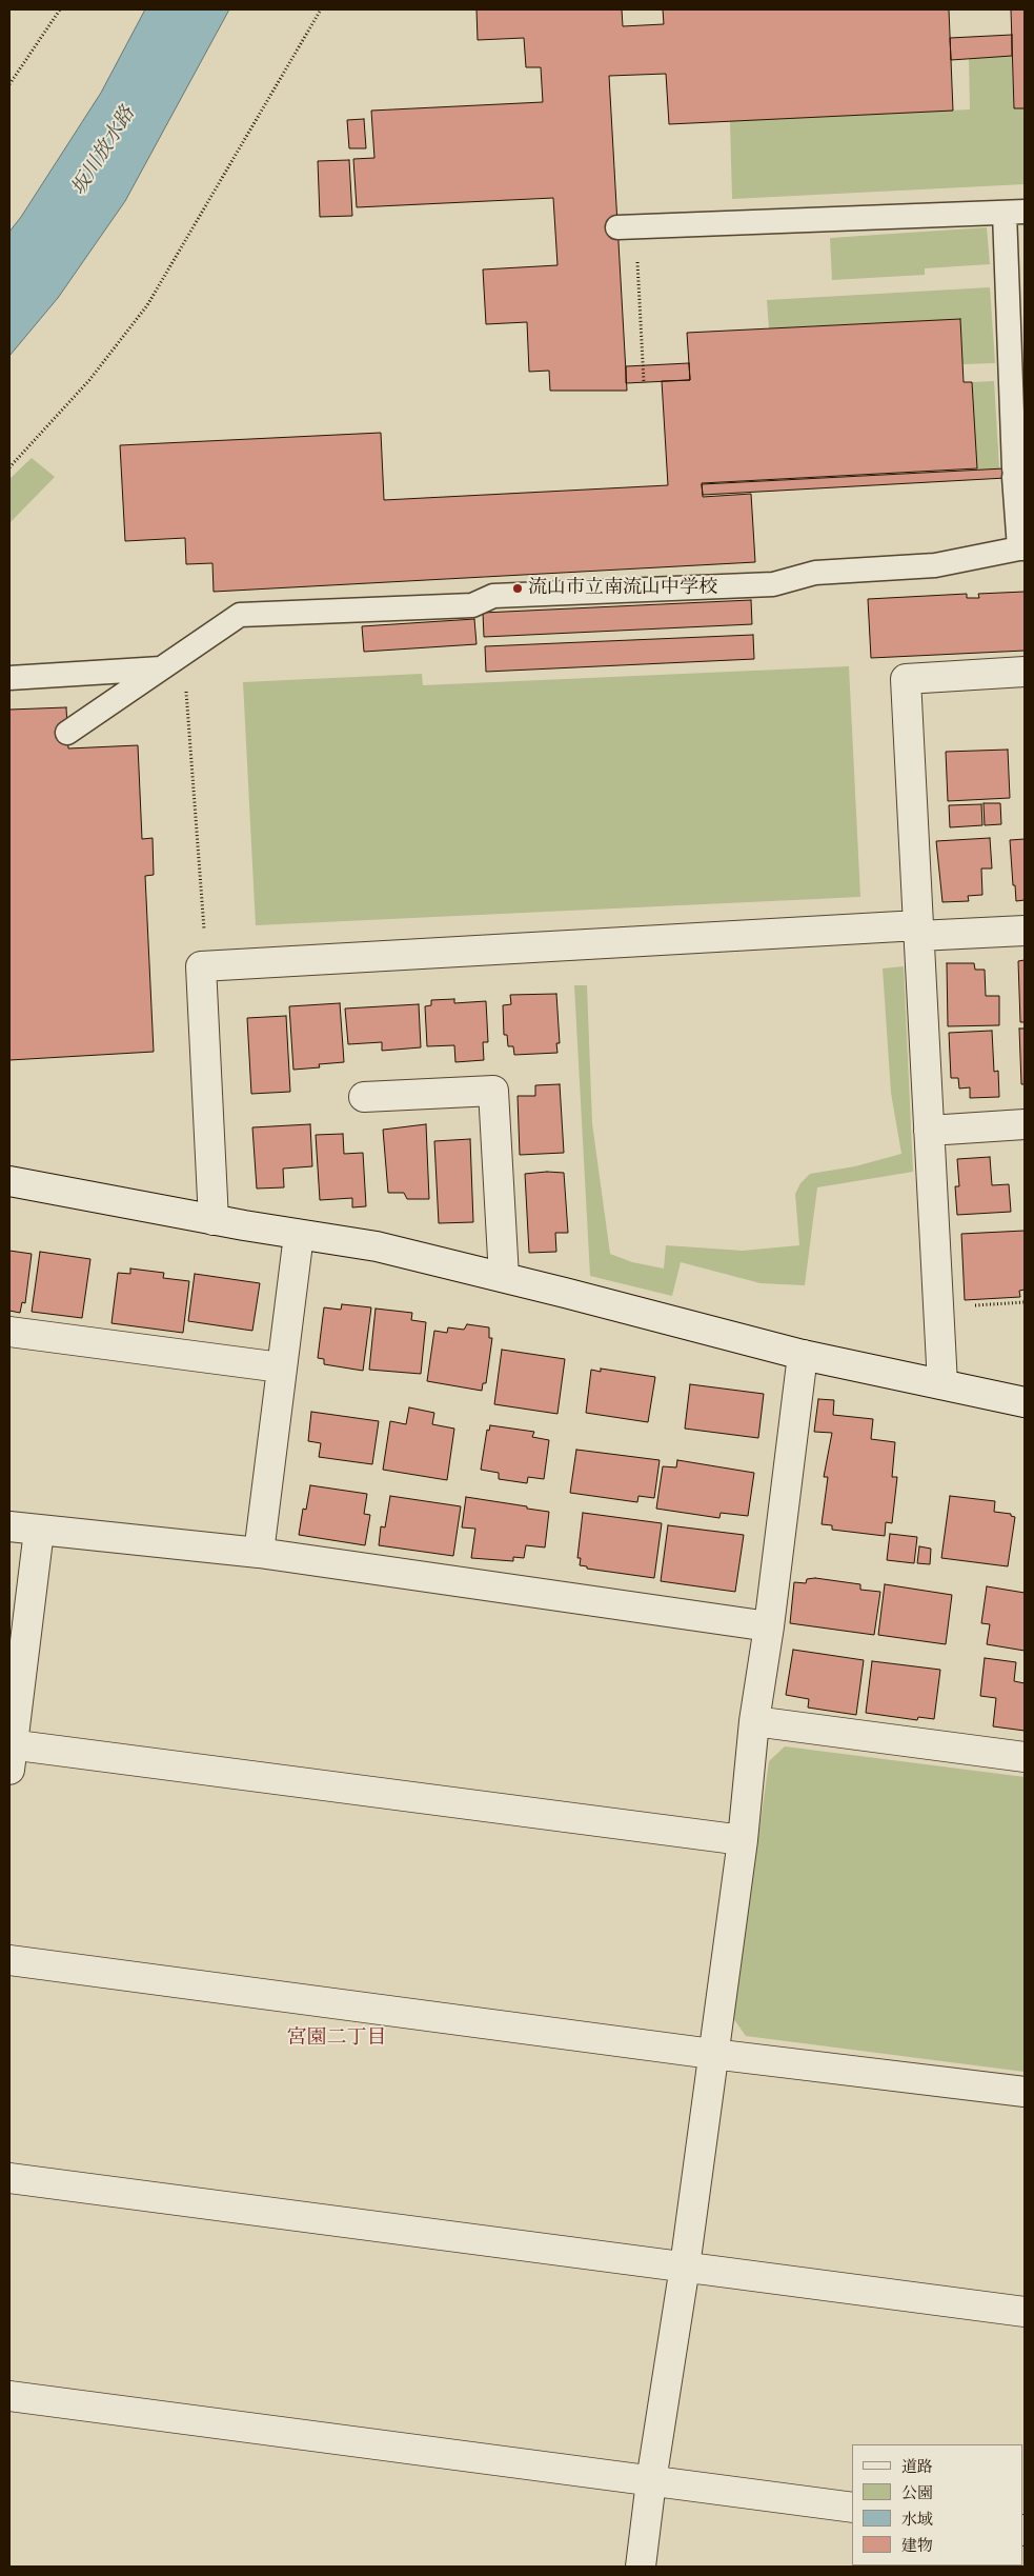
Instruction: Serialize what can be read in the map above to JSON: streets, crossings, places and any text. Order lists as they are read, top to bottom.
{
  "districts": ["宮園二丁目"],
  "water": ["坂川放水路"],
  "places": ["流山市立南流山中学校"],
  "legend": [
    "道路",
    "公園",
    "水域",
    "建物"
  ]
}
